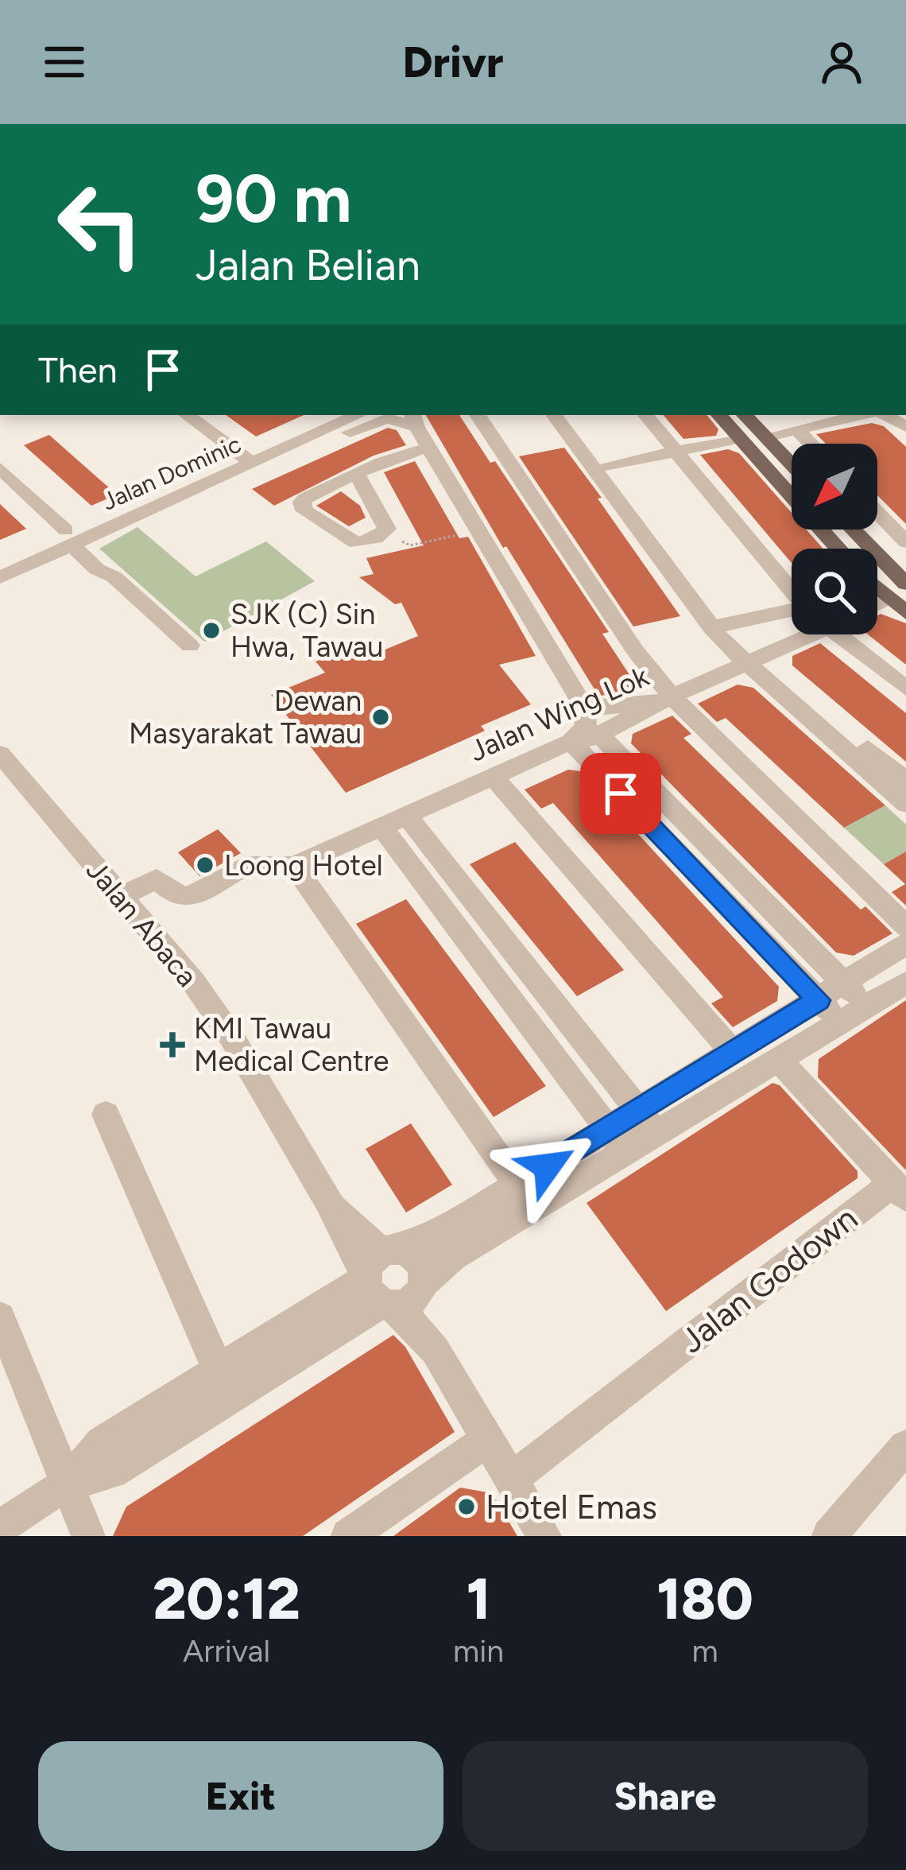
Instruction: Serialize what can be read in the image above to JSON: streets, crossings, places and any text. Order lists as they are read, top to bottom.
{
  "streets": {
    "street": [
      "Jalan Dominic",
      "Jalan Wing Lok",
      "Jalan Abaca",
      "Jalan Godown"
    ]
  },
  "crossings": [
    ["Jalan Abaca", "Jalan Godown"]
  ],
  "places": {
    "other": [
      "SJK (C) Sin Hwa, Tawau",
      "Dewan Masyarakat Tawau",
      "Loong Hotel",
      "Hotel Emas"
    ],
    "health": ["KMI Tawau Medical Centre"]
  },
  "north": "bottom left",
  "page": {
    "header": "Drivr",
    "turn": ["90 m", "Jalan Belian"],
    "then": "Then",
    "eta": [
      "20:12",
      "Arrival",
      "1",
      "min",
      "180",
      "m"
    ],
    "buttons": ["Exit", "Share"]
  }
}
